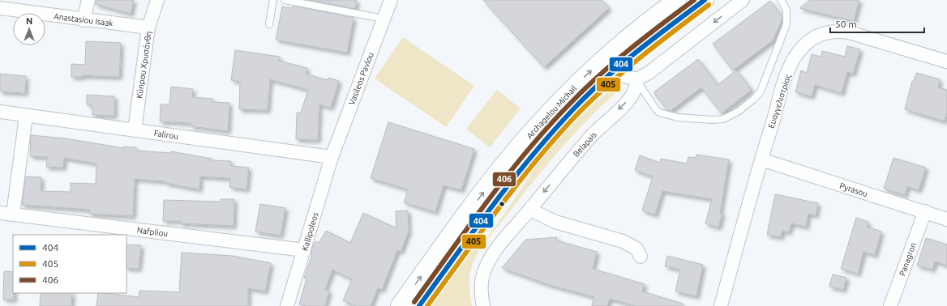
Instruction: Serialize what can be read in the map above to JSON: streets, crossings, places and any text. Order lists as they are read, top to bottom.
{
  "streets": {
    "main road": ["Archagelou Michail"],
    "street": [
      "Anastasiou Isaak",
      "Κύπρου Χρυσάνθη",
      "Vasileos Pavlou",
      "Ευαγγελιστρίας",
      "Falirou",
      "Belapais",
      "Pyrasou",
      "Nafpliou",
      "Kallipoleos",
      "Panagron"
    ]
  },
  "crossings": [
    ["Anastasiou Isaak", "Κύπρου Χρυσάνθη"],
    ["Κύπρου Χρυσάνθη", "Falirou"],
    ["Vasileos Pavlou", "Falirou"],
    ["Vasileos Pavlou", "Kallipoleos"],
    ["Ευαγγελιστρίας", "Pyrasou"],
    ["Falirou", "Kallipoleos"],
    ["Pyrasou", "Panagron"],
    ["Nafpliou", "Kallipoleos"]
  ],
  "one_way": ["Belapais"],
  "lines": ["transit line 404", "transit line 406", "transit line 405"],
  "legend": ["404", "405", "406"],
  "scale_bar": "50 m",
  "north": "top"
}
